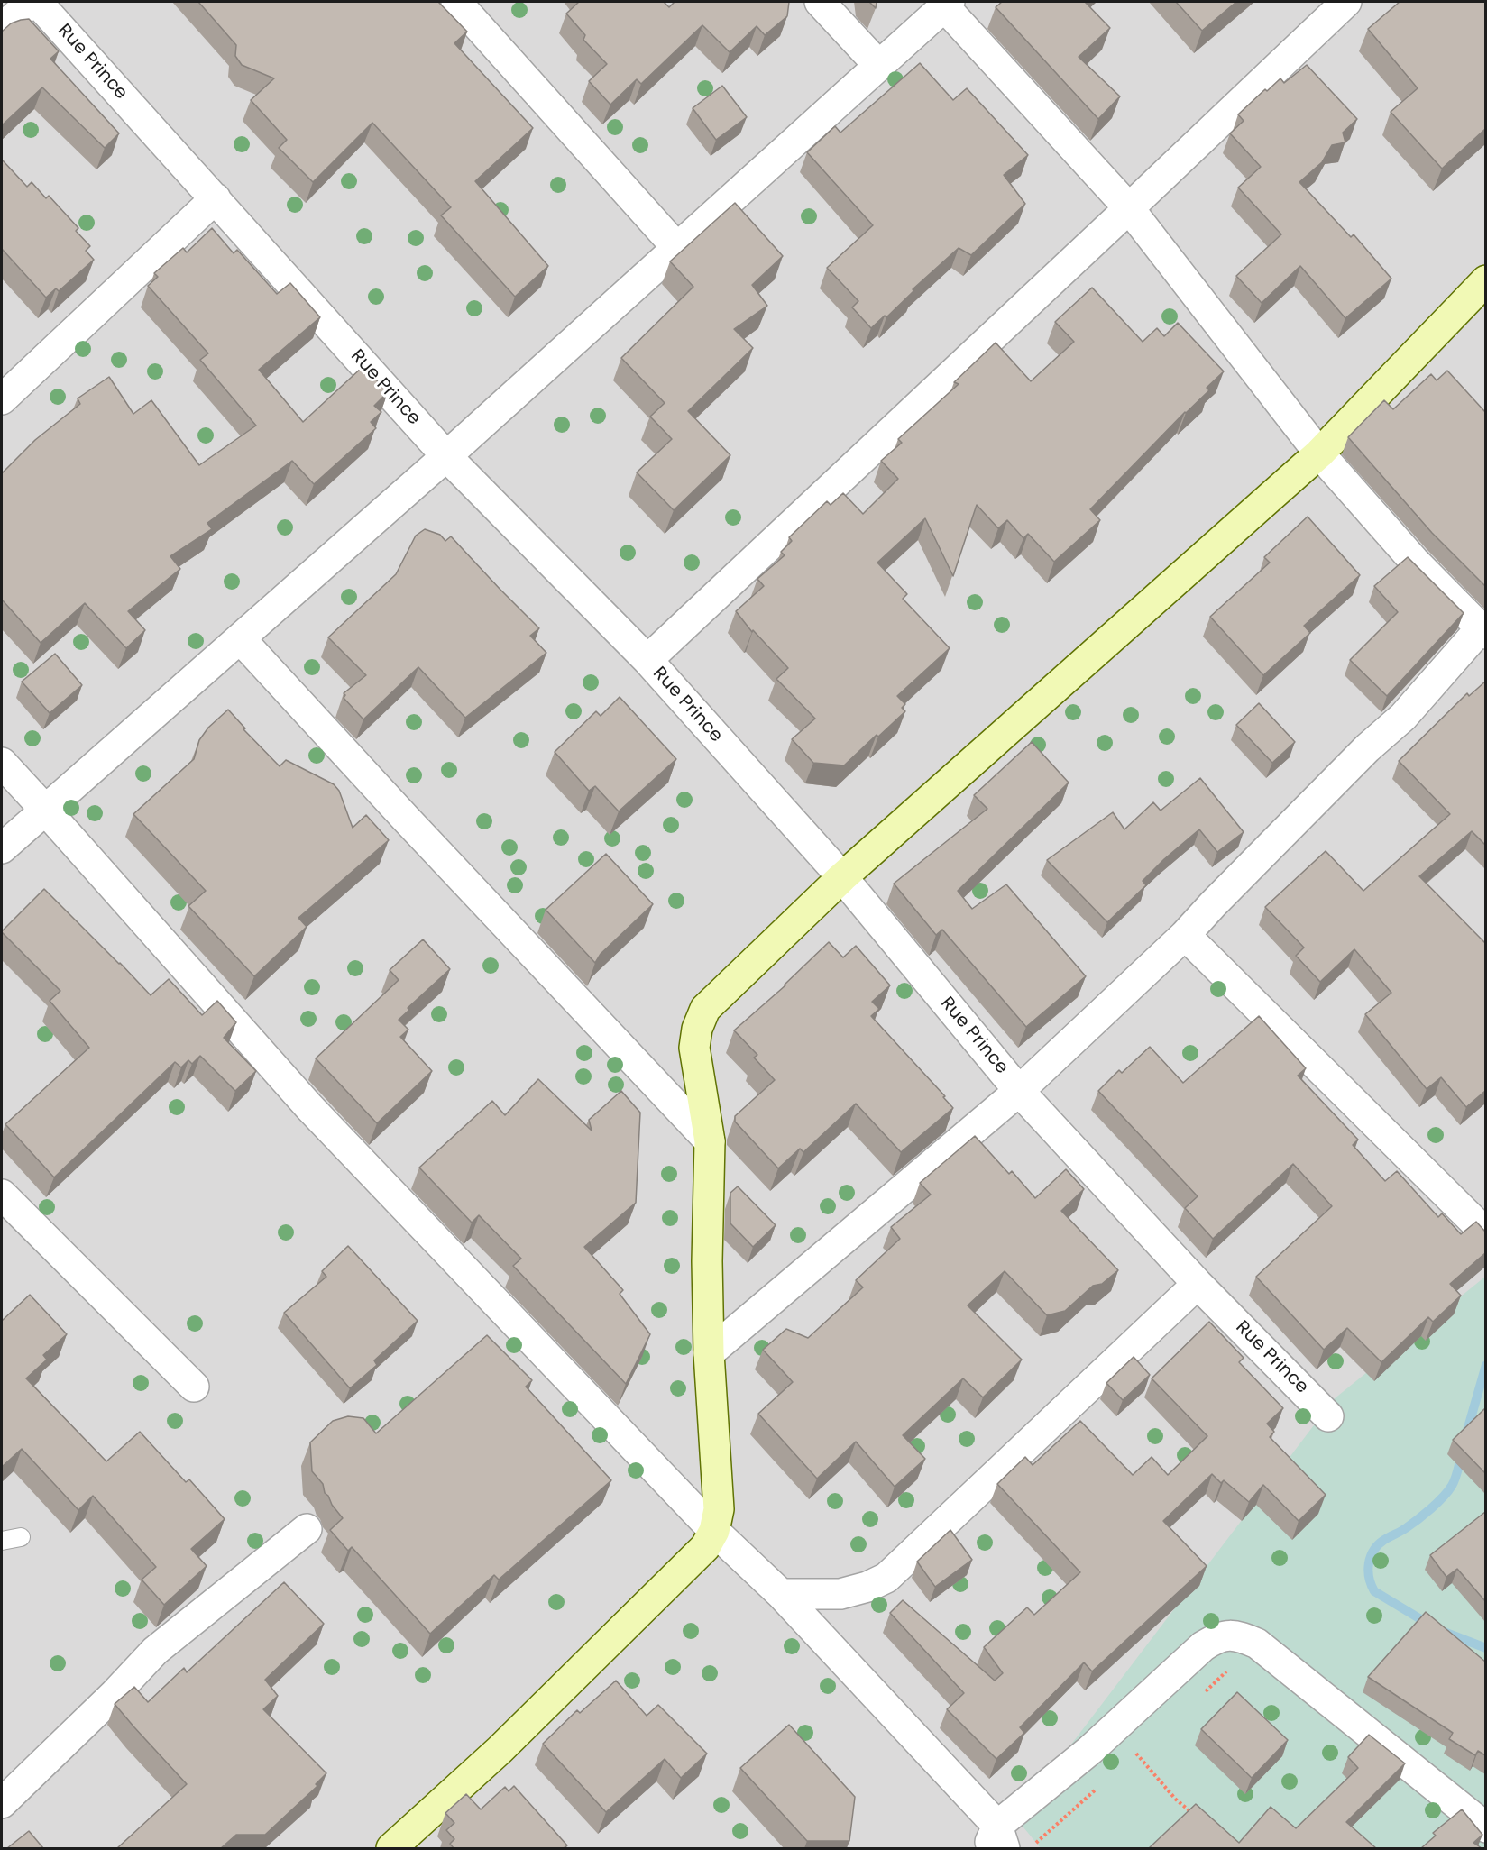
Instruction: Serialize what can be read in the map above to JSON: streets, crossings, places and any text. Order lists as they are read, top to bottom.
{
  "streets": {
    "street": ["Rue Prince"]
  }
}
